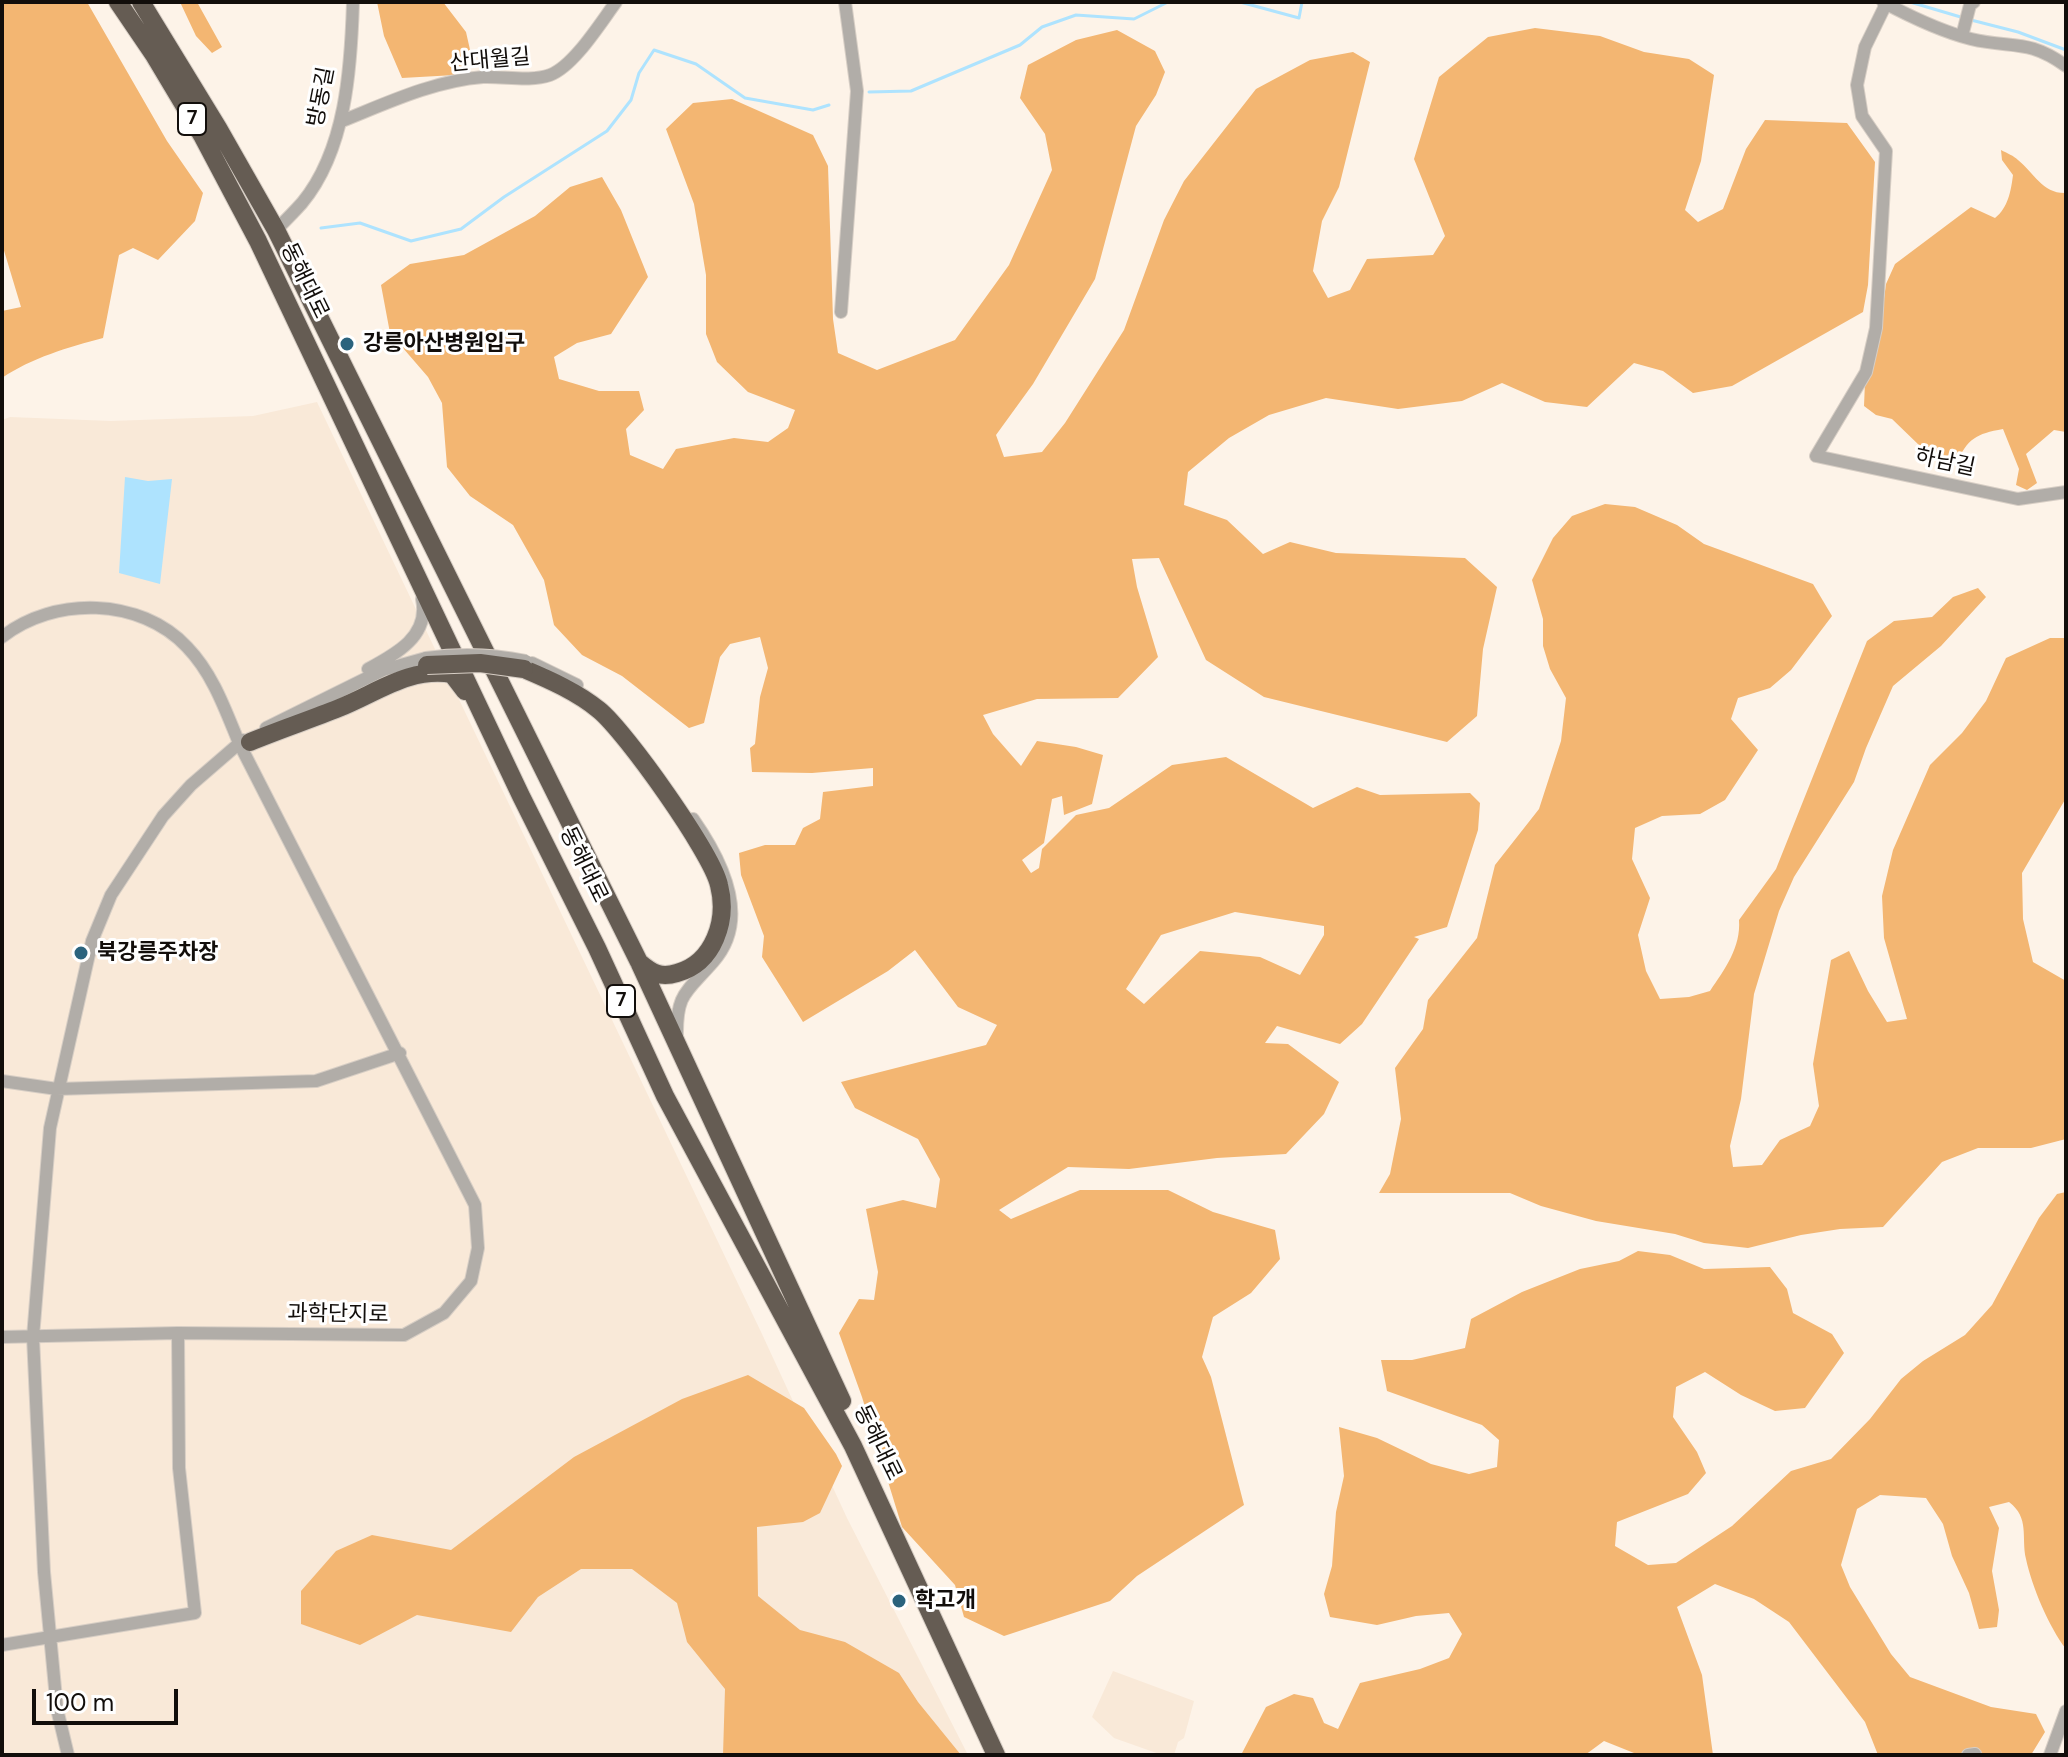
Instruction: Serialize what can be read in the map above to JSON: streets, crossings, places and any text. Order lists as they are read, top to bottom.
{
  "streets": {
    "highway": ["7", "동해대로"],
    "street": [
      "산대월길",
      "방동길",
      "하남길",
      "과학단지로"
    ]
  },
  "crossings": [
    ["산대월길", "방동길"],
    ["방동길", "동해대로"]
  ],
  "places": ["강릉아산병원입구", "북강릉주차장", "학고개"],
  "scale_bar": "100 m"
}
